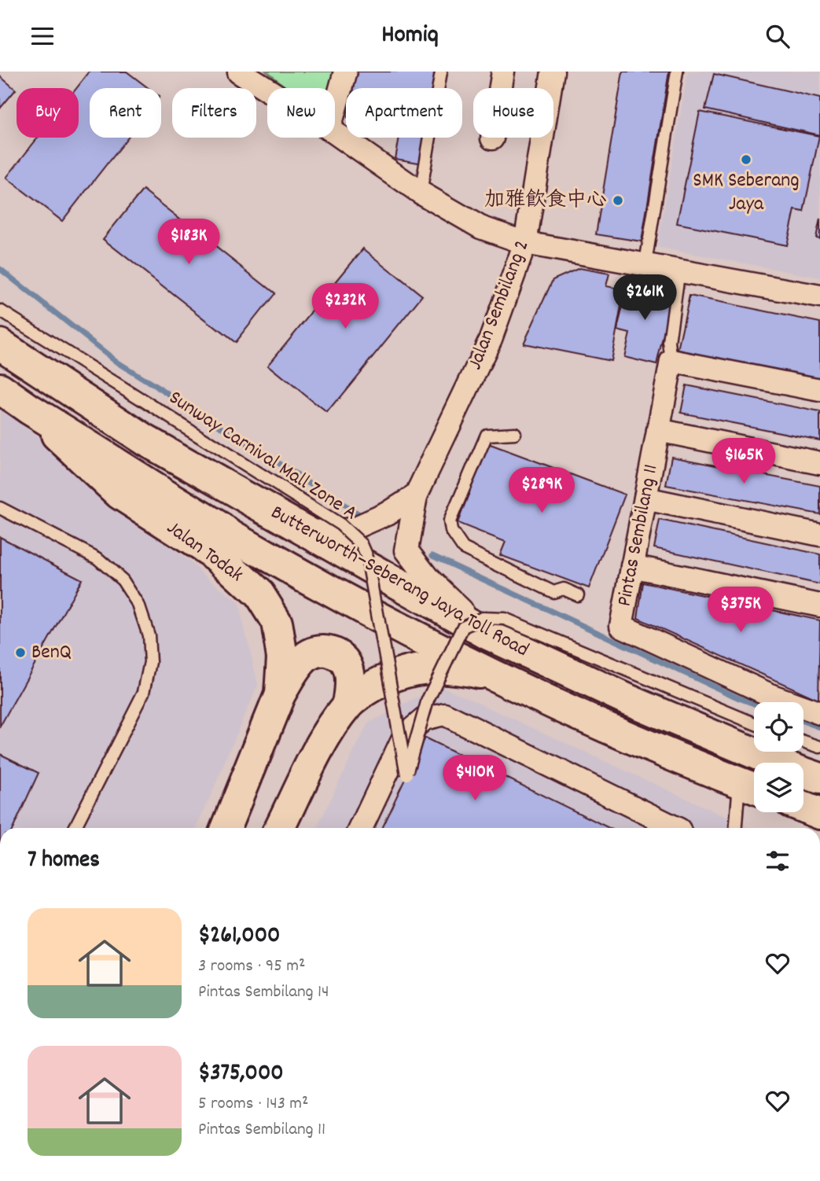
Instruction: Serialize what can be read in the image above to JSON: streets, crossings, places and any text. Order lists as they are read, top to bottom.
{
  "streets": {
    "main road": ["Jalan Todak", "Butterworth–Seberang Jaya Toll Road"],
    "street": ["Jalan Sembilang 2", "Pintas Sembilang 11"],
    "lane": ["Sunway Carnival Mall Zone A"]
  },
  "crossings": [
    ["Jalan Sembilang 2", "Butterworth–Seberang Jaya Toll Road"],
    ["Jalan Todak", "Butterworth–Seberang Jaya Toll Road"]
  ],
  "places": ["SMK Seberang Jaya", "加雅飲食中心", "BenQ"],
  "page": {
    "header": "Homiq",
    "chip": [
      "Buy",
      "Rent",
      "Filters",
      "New",
      "Apartment",
      "House"
    ],
    "price": [
      "$183K",
      "$261K",
      "$232K",
      "$165K",
      "$289K",
      "$375K",
      "$410K"
    ],
    "heading": "7 homes",
    "list": [
      {
        "name": "$261,000",
        "note": "3 rooms · 95 m² · Pintas Sembilang 14"
      },
      {
        "name": "$375,000",
        "note": "5 rooms · 143 m² · Pintas Sembilang 11"
      }
    ]
  }
}
